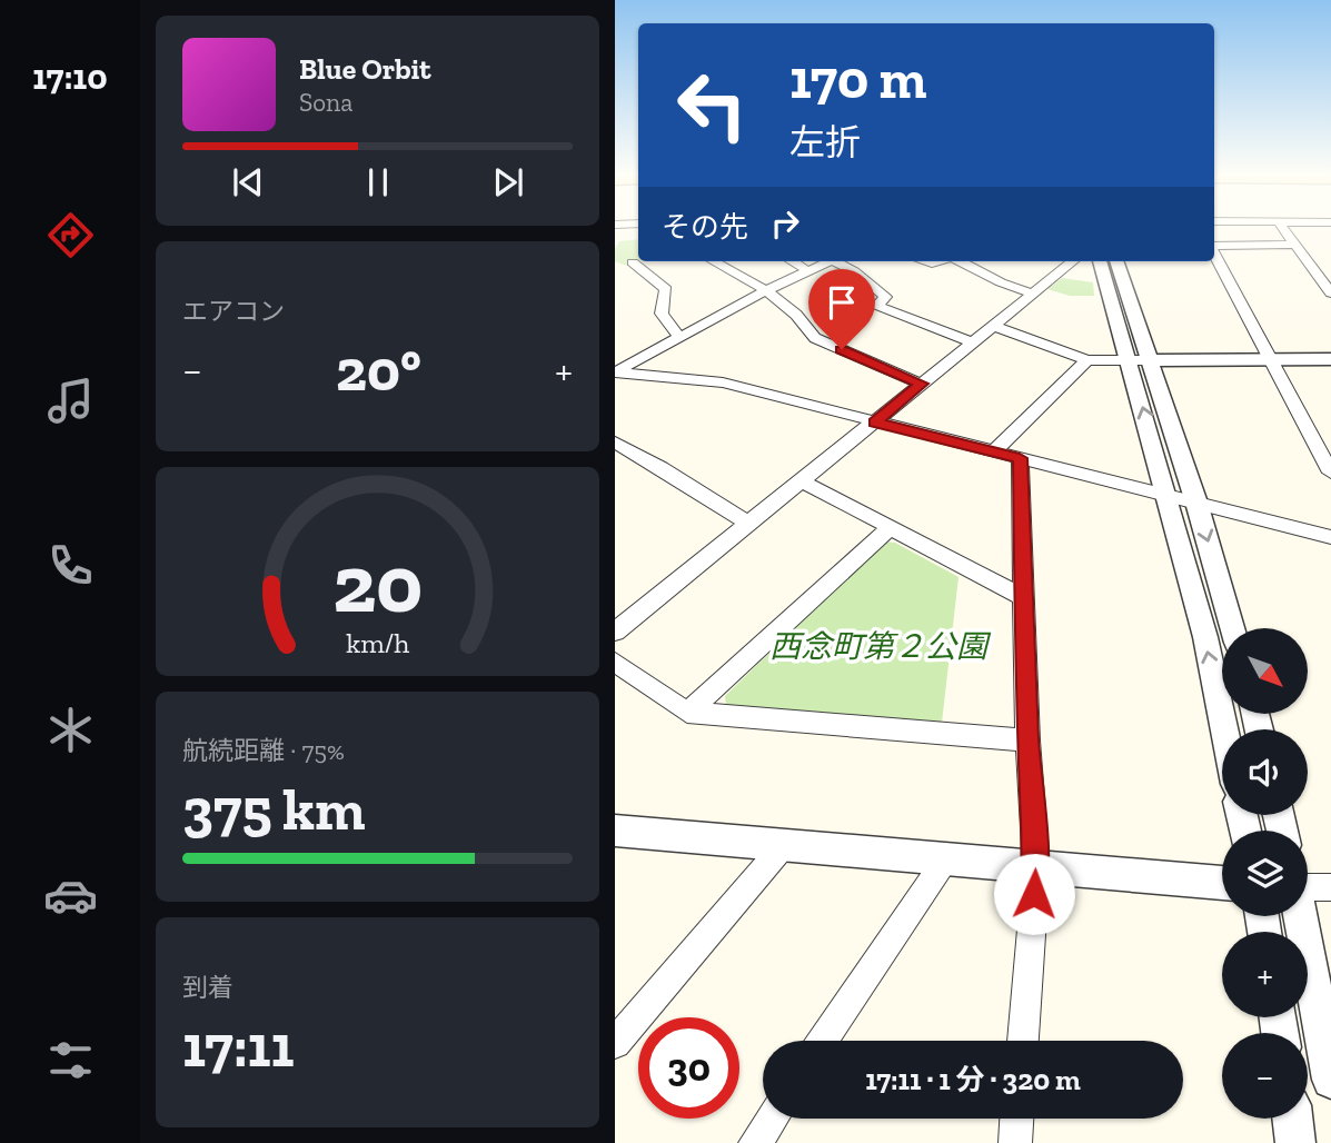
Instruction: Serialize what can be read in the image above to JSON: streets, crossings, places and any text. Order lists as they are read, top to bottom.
{
  "parks": ["西念町第２公園"],
  "north": "bottom right",
  "page": {
    "tabs": "17:10",
    "turn": ["170 m", "左折"],
    "song": ["Blue Orbit", "Sona"],
    "then": "その先",
    "tile": [
      "エアコン",
      ["航続距離 · 75%", "375 km"],
      ["到着", "17:11"]
    ],
    "heat": ["−", "20°", "+"],
    "map_buttons": ["+", "−"],
    "limit": "30",
    "trip": "17:11 · 1 分 · 320 m",
    "gauge": ["20", "km/h"]
  }
}
